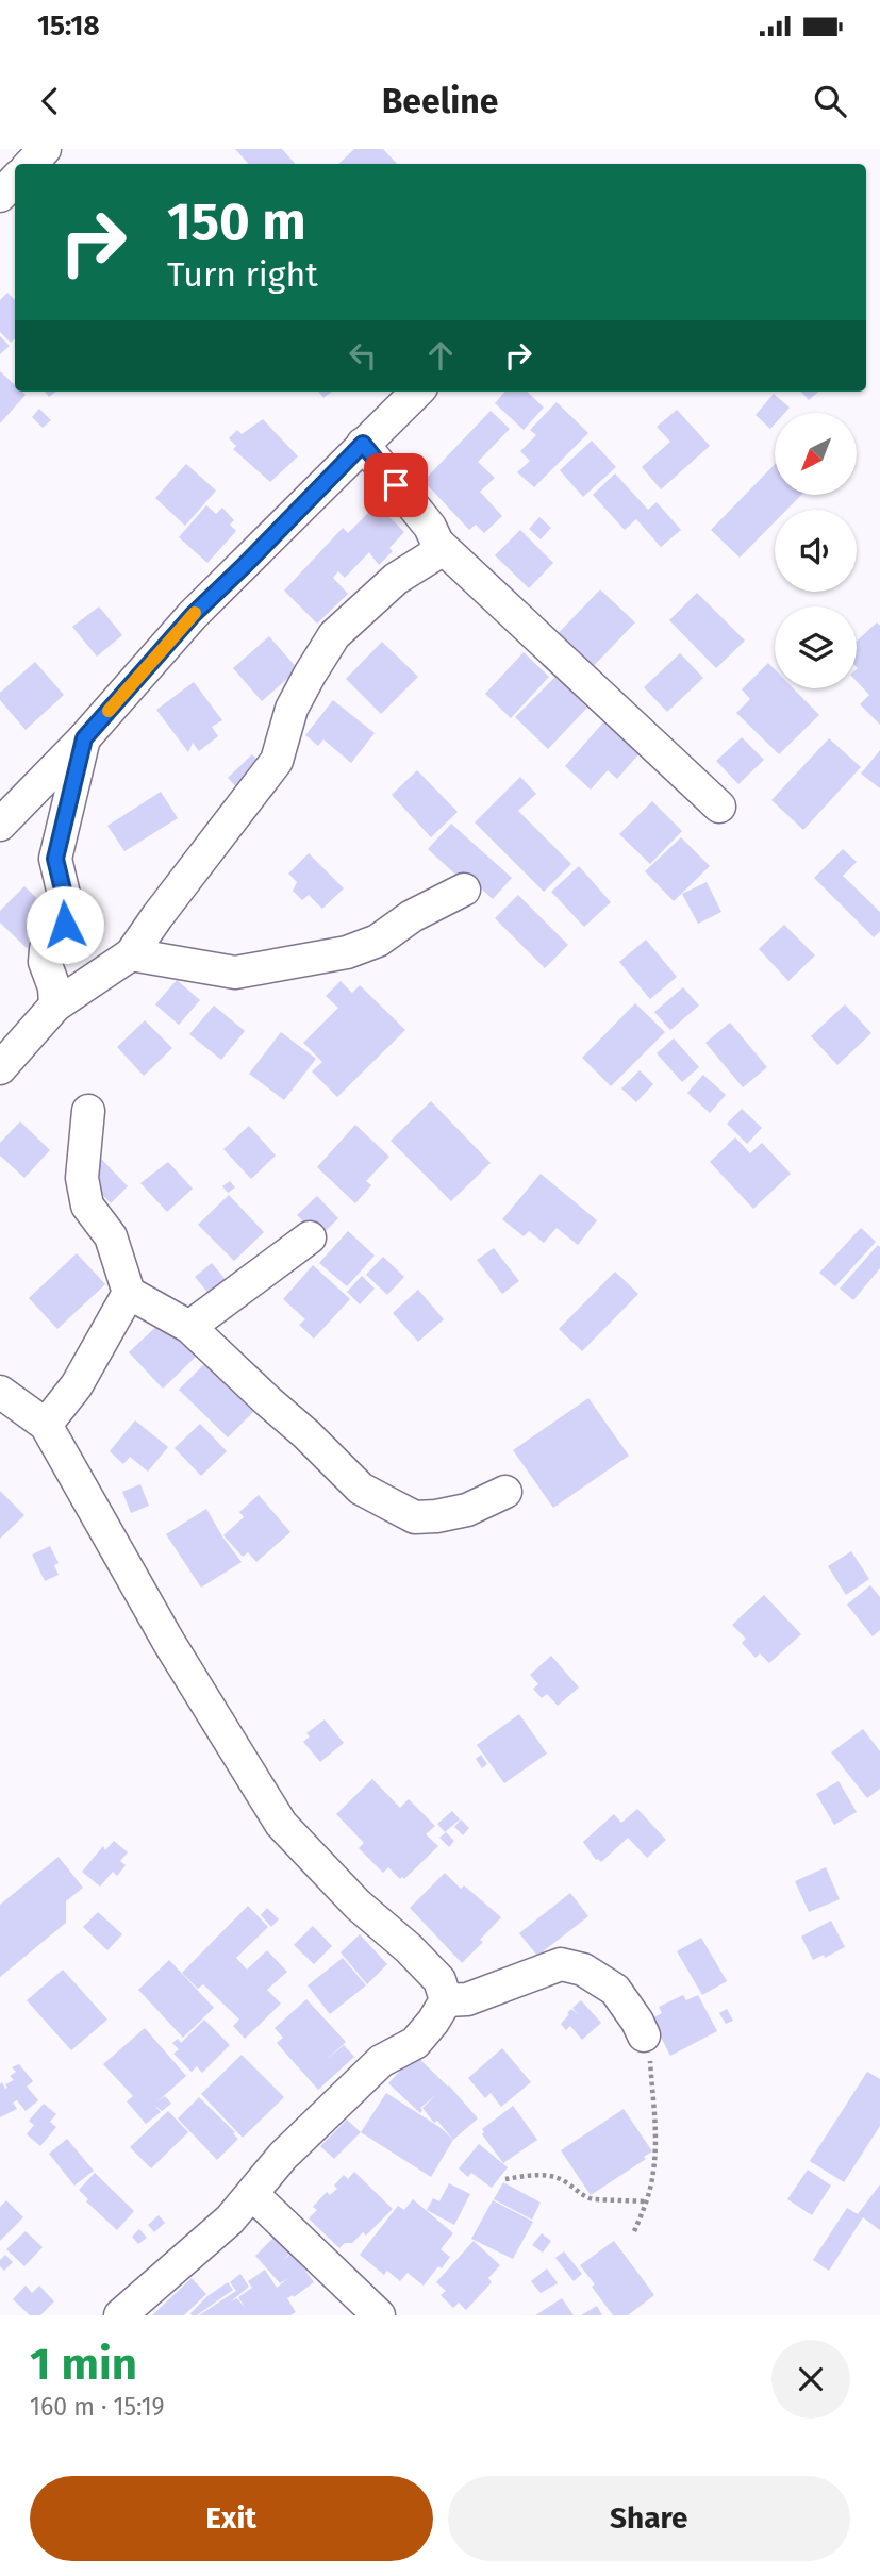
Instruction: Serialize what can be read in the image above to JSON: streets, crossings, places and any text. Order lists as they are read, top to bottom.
{
  "north": "bottom left",
  "page": {
    "status": "15:18",
    "header": "Beeline",
    "turn": ["150 m", "Turn right"],
    "heading": ["1 min", "160 m · 15:19"],
    "buttons": ["Exit", "Share"]
  }
}
